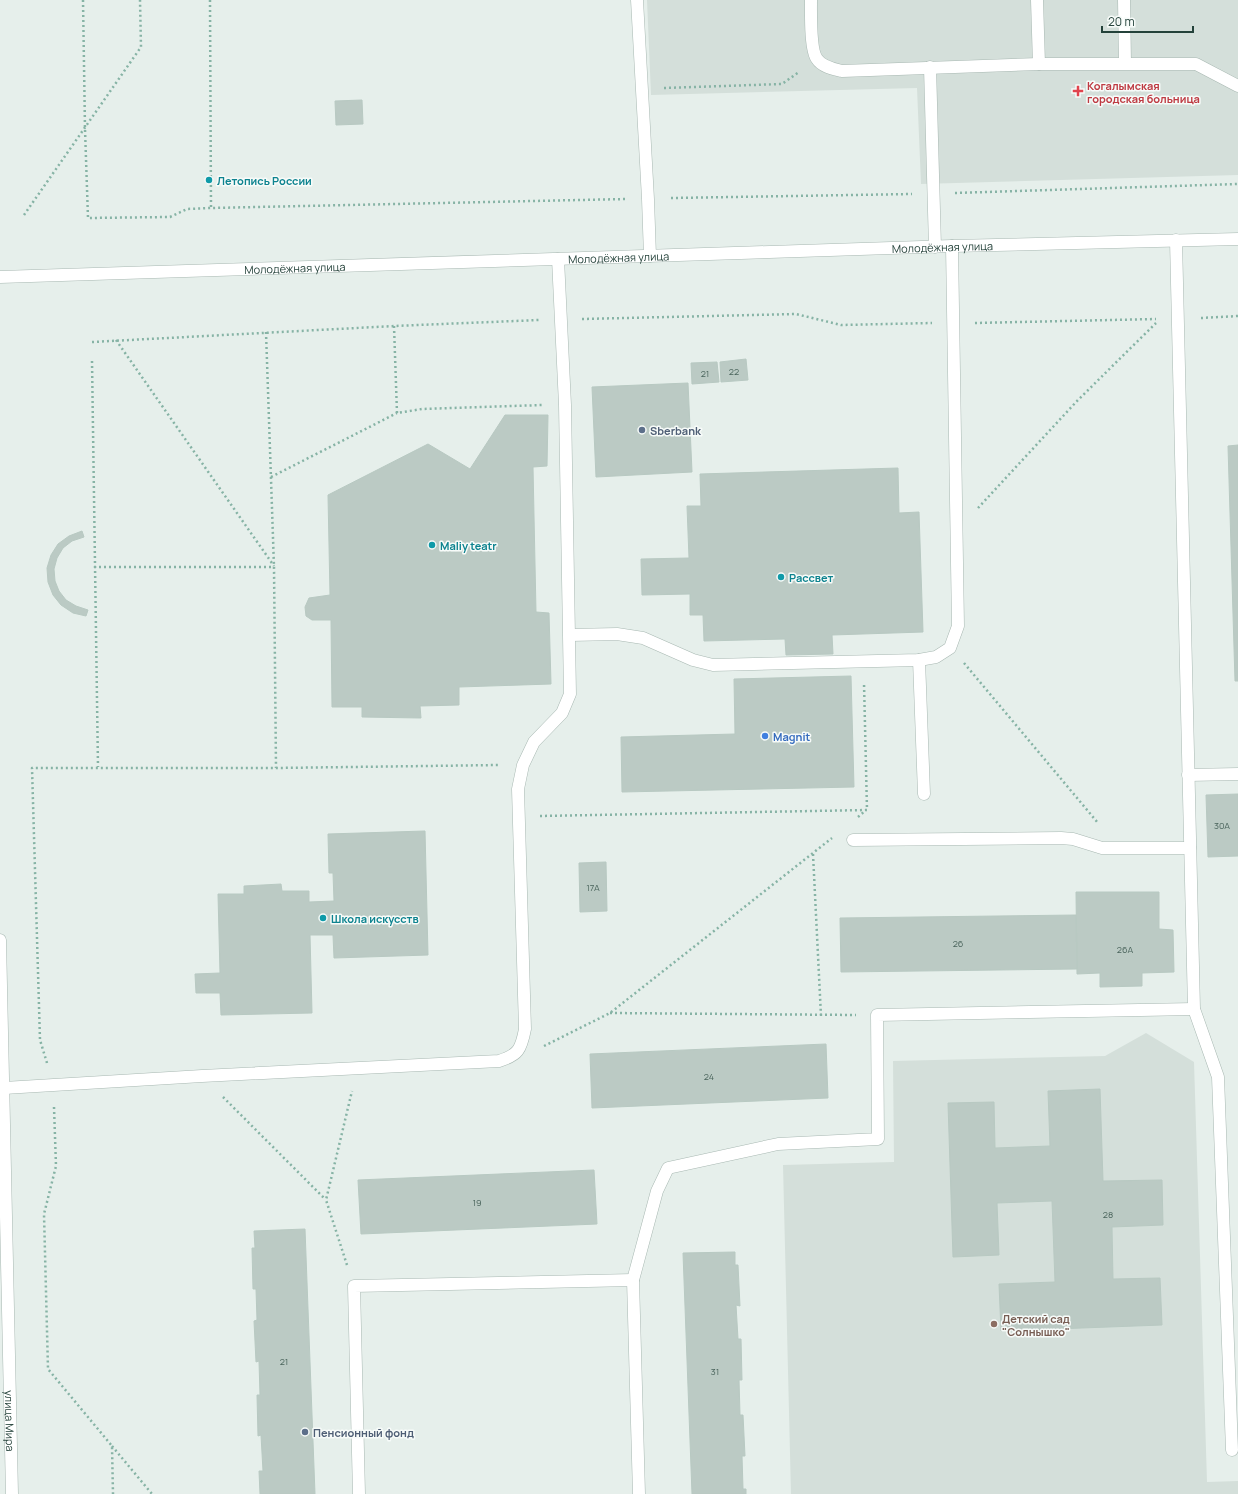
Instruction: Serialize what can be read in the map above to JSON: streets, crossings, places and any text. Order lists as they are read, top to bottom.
{
  "streets": {
    "street": ["Молодёжная улица", "улица Мира"]
  },
  "places": {
    "health": ["Когалымская городская больница"],
    "other": [
      "Летопись России",
      "Sberbank",
      "Maliy teatr",
      "Рассвет",
      "Magnit",
      "Школа искусств",
      "Детский сад \"Солнышко\"",
      "Пенсионный фонд"
    ]
  },
  "house_numbers": [
    "22",
    "21",
    "30А",
    "17А",
    "26",
    "26А",
    "24",
    "19",
    "28",
    "21",
    "31"
  ],
  "scale_bar": "20 m"
}
